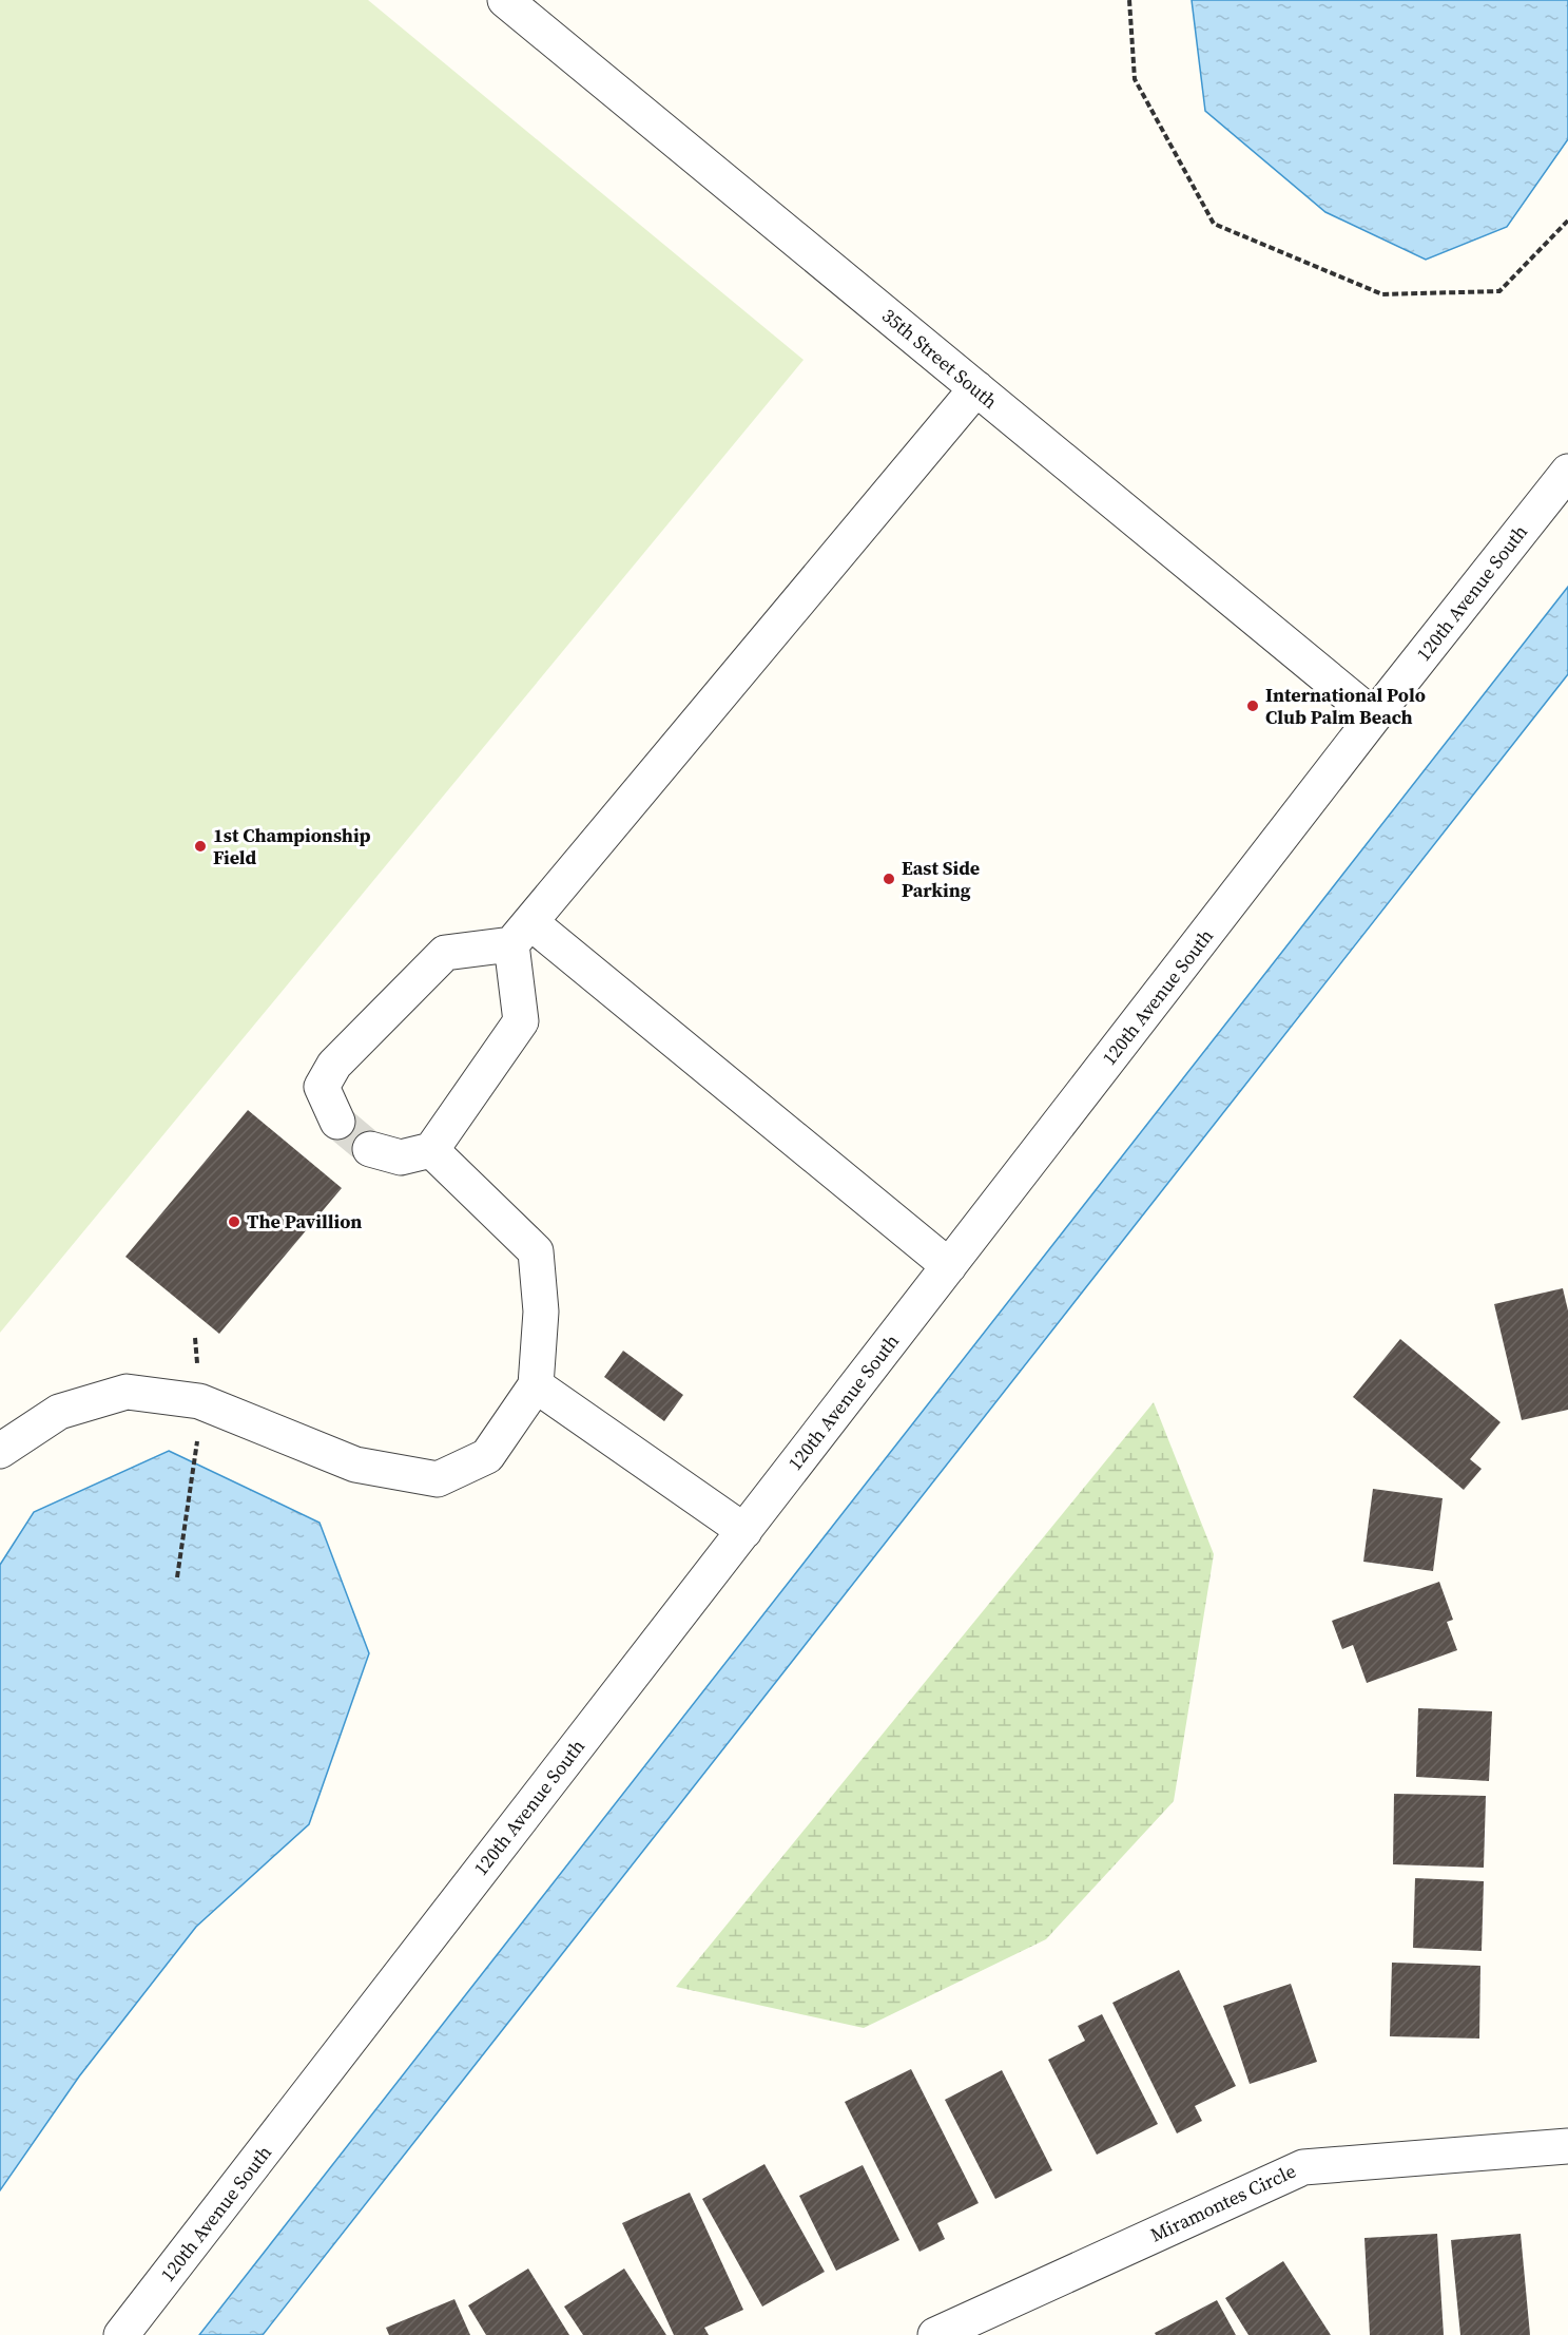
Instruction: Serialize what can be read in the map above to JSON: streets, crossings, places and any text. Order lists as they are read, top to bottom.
{
  "streets": {
    "street": ["35th Street South", "120th Avenue South", "Miramontes Circle"]
  },
  "crossings": [
    ["35th Street South", "120th Avenue South"]
  ],
  "places": [
    "International Polo Club Palm Beach",
    "1st Championship Field",
    "East Side Parking",
    "The Pavillion"
  ]
}
